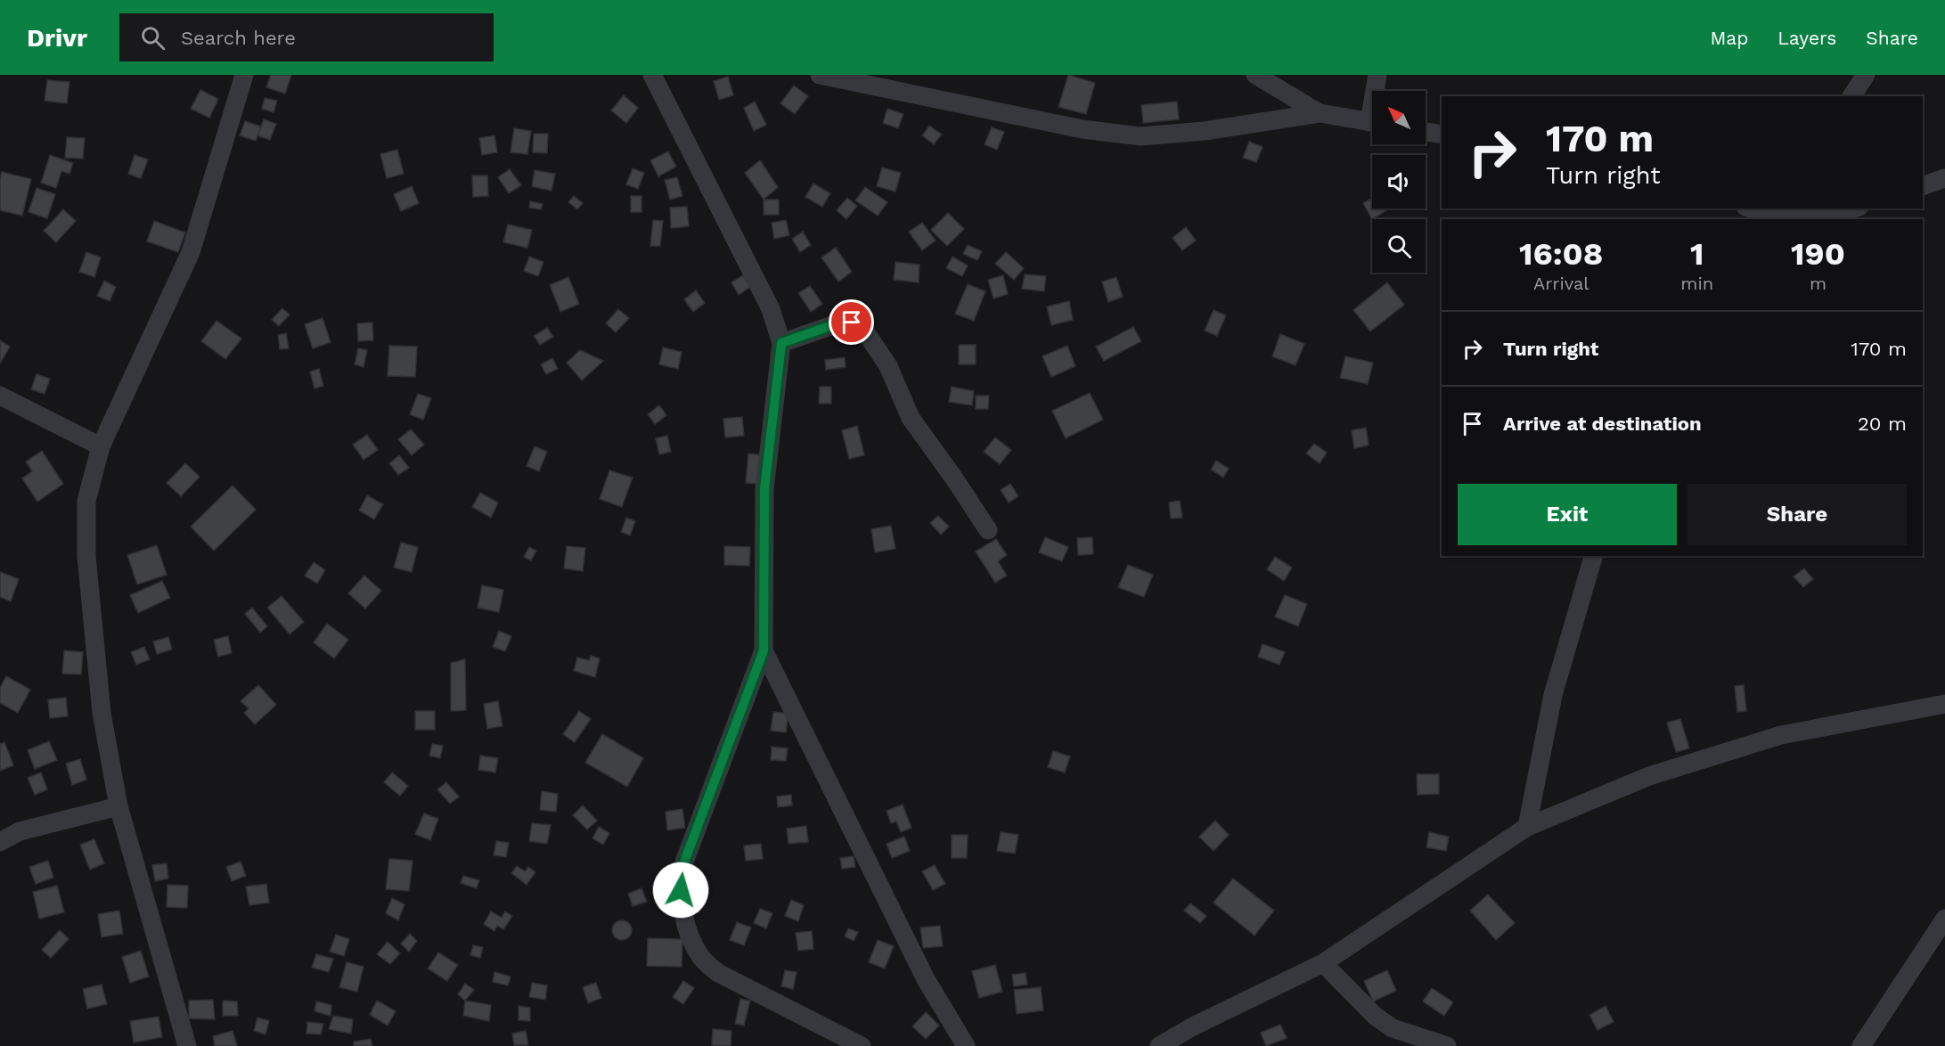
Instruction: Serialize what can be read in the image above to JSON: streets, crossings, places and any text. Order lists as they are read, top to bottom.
{
  "north": "top left",
  "page": {
    "header": "Drivr",
    "search": "Search here",
    "nav": ["Map", "Layers", "Share"],
    "turn": ["170 m", "Turn right"],
    "eta": [
      "16:08",
      "Arrival",
      "1",
      "min",
      "190",
      "m"
    ],
    "list": [
      {
        "name": "Turn right",
        "value": "170 m"
      },
      {
        "name": "Arrive at destination",
        "value": "20 m"
      }
    ],
    "buttons": ["Exit", "Share"]
  }
}
